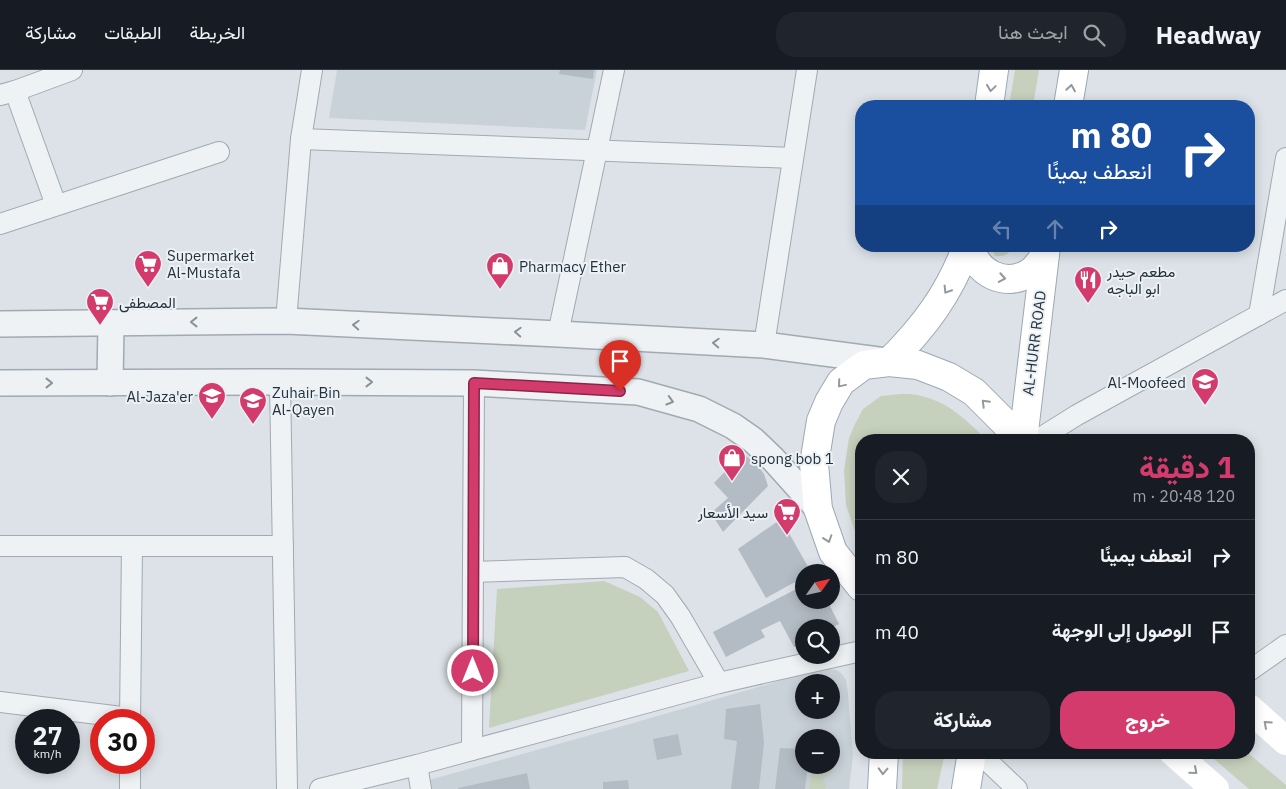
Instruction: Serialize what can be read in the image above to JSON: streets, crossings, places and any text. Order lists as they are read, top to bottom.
{
  "streets": {
    "main road": ["AL-HURR ROAD"]
  },
  "places": {
    "supermarket": ["Supermarket Al-Mustafa", "المصطفى", "سيد الأسعار"],
    "shop": ["Pharmacy Ether", "spong bob 1"],
    "restaurant": ["مطعم حيدر ابو الباجه"],
    "school or university": ["Al-Moofeed", "Al-Jaza'er", "Zuhair Bin Al-Qayen"]
  },
  "north": "top right",
  "page": {
    "header": "Headway",
    "search": "ابحث هنا",
    "nav": ["الخريطة", "الطبقات", "مشاركة"],
    "turn": ["80 m", "انعطف يمينًا"],
    "heading": ["1 دقيقة", "120 m · 20:48"],
    "list": [
      {
        "name": "انعطف يمينًا",
        "value": "80 m"
      },
      {
        "name": "الوصول إلى الوجهة",
        "value": "40 m"
      }
    ],
    "map_buttons": ["+", "−"],
    "buttons": ["خروج", "مشاركة"],
    "speed": "27 km/h",
    "limit": "30"
  }
}
